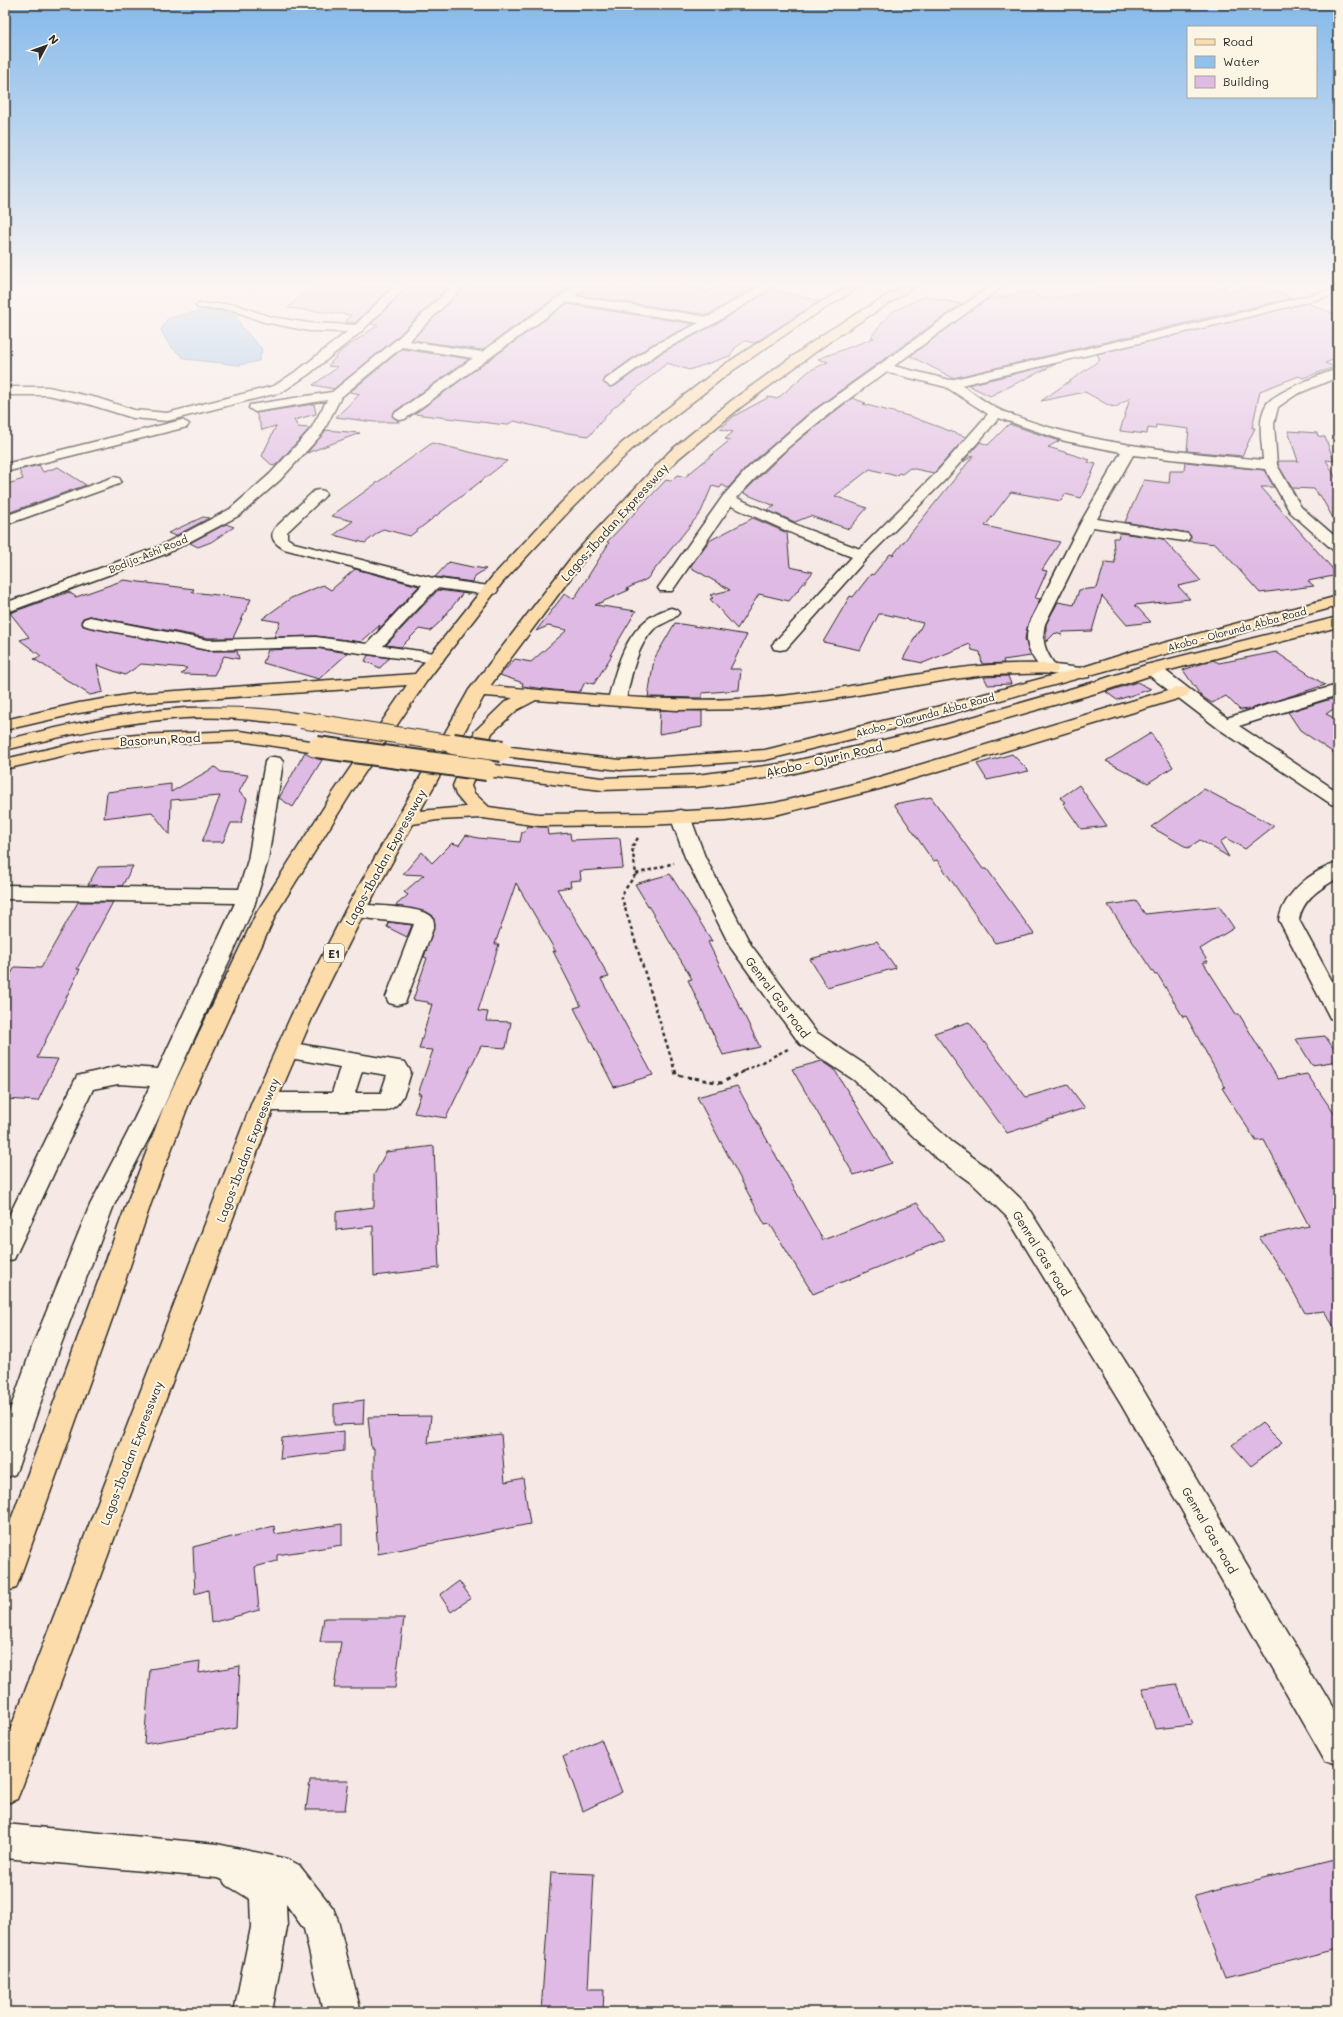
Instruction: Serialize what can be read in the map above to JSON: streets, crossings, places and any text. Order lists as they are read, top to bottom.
{
  "streets": {
    "main road": [
      "Lagos-Ibadan Expressway",
      "Akobo - Olorunda Abba Road",
      "Basorun Road",
      "Akobo - Ojurin Road",
      "E1"
    ],
    "street": ["Bodija-Ashi Road", "Genral Gas road"]
  },
  "crossings": [
    ["Akobo - Olorunda Abba Road", "Basorun Road"],
    ["Akobo - Olorunda Abba Road", "Akobo - Ojurin Road"],
    ["Basorun Road", "Akobo - Ojurin Road"]
  ],
  "legend": ["Road", "Water", "Building"],
  "north": "top right"
}
